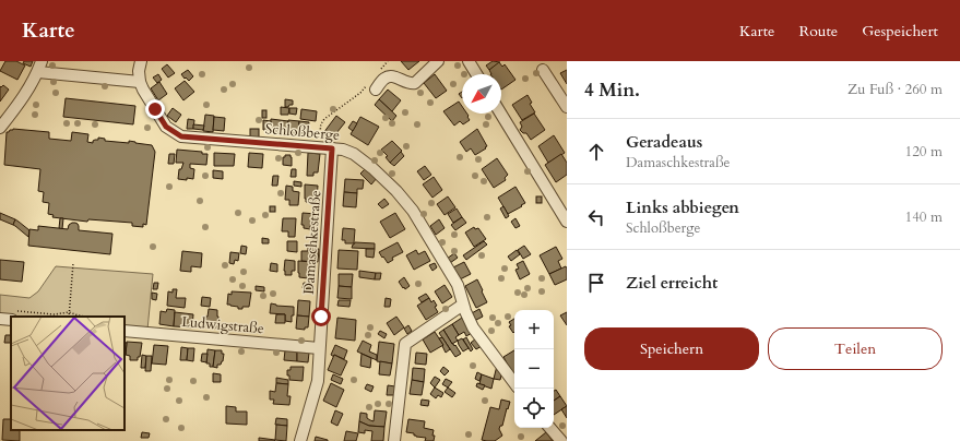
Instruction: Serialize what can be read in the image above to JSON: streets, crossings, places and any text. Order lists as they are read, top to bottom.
{
  "streets": {
    "street": ["Schloßberge", "Damaschkestraße", "Ludwigstraße"]
  },
  "crossings": [
    ["Schloßberge", "Damaschkestraße"],
    ["Damaschkestraße", "Ludwigstraße"]
  ],
  "north": "bottom left",
  "page": {
    "header": "Karte",
    "nav": ["Karte", "Route", "Gespeichert"],
    "heading": ["4 Min.", "Zu Fuß · 260 m"],
    "list": [
      ["Geradeaus", "Damaschkestraße", "120 m"],
      ["Links abbiegen", "Schloßberge", "140 m"],
      "Ziel erreicht"
    ],
    "map_buttons": ["+", "−"],
    "buttons": ["Speichern", "Teilen"]
  }
}
